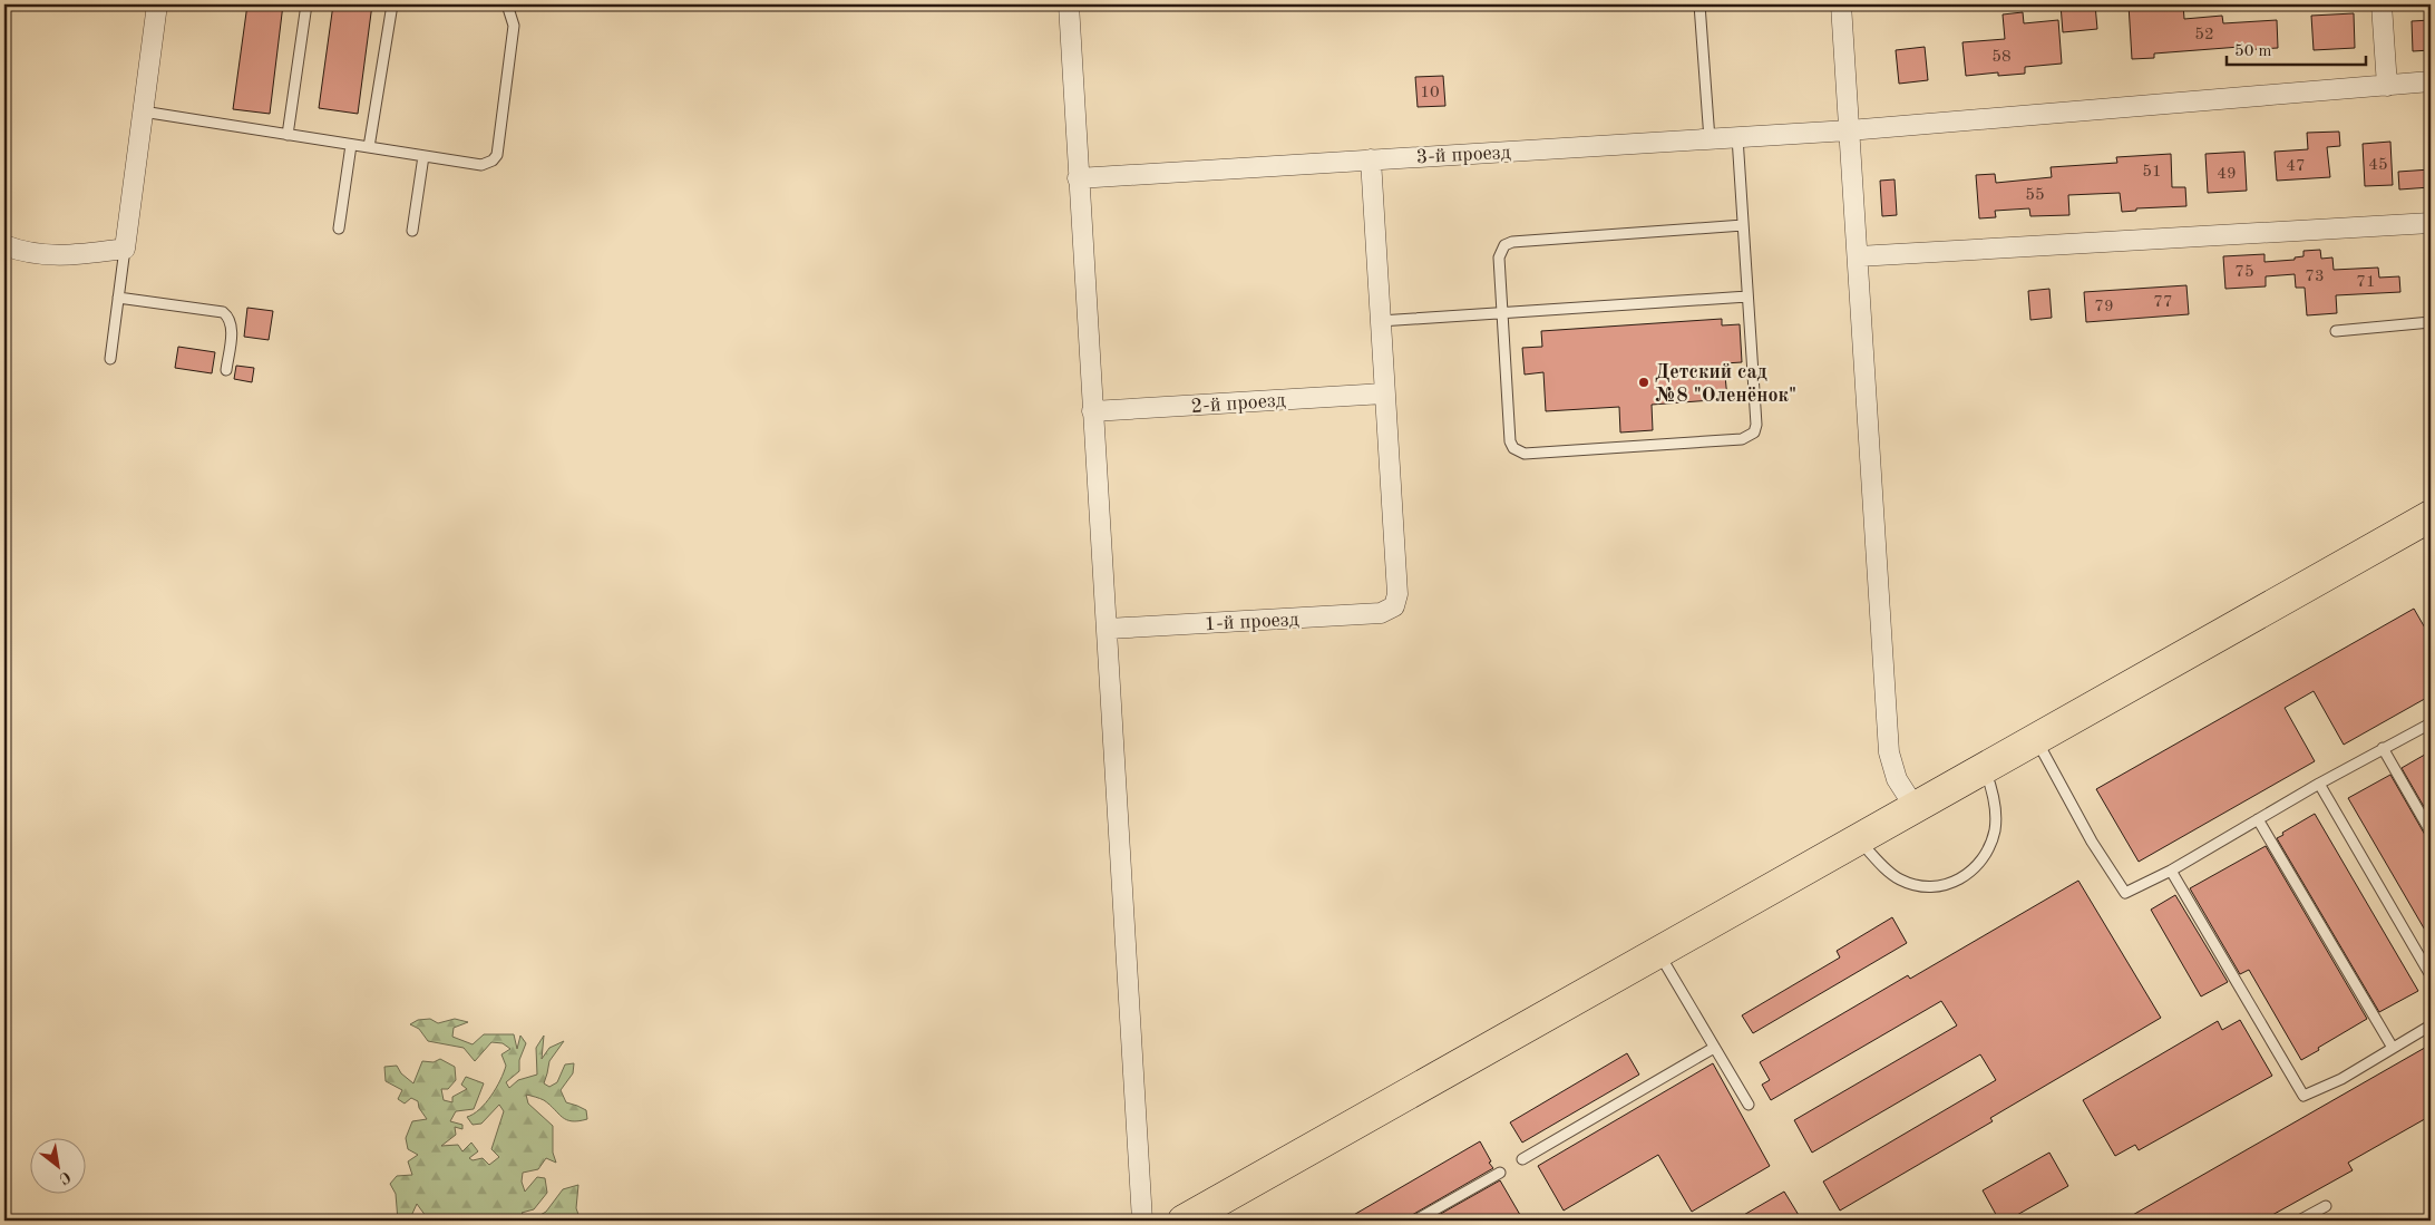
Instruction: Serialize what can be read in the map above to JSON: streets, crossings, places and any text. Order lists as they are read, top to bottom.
{
  "streets": {
    "street": ["3-й проезд", "2-й проезд", "1-й проезд"]
  },
  "crossings": [
    ["2-й проезд", "1-й проезд"]
  ],
  "places": ["Детский сад №8 \"Оленёнок\""],
  "house_numbers": [
    "52",
    "58",
    "10",
    "45",
    "47",
    "51",
    "49",
    "55",
    "75",
    "73",
    "71",
    "77",
    "79"
  ],
  "scale_bar": "50 m",
  "north": "bottom right"
}
